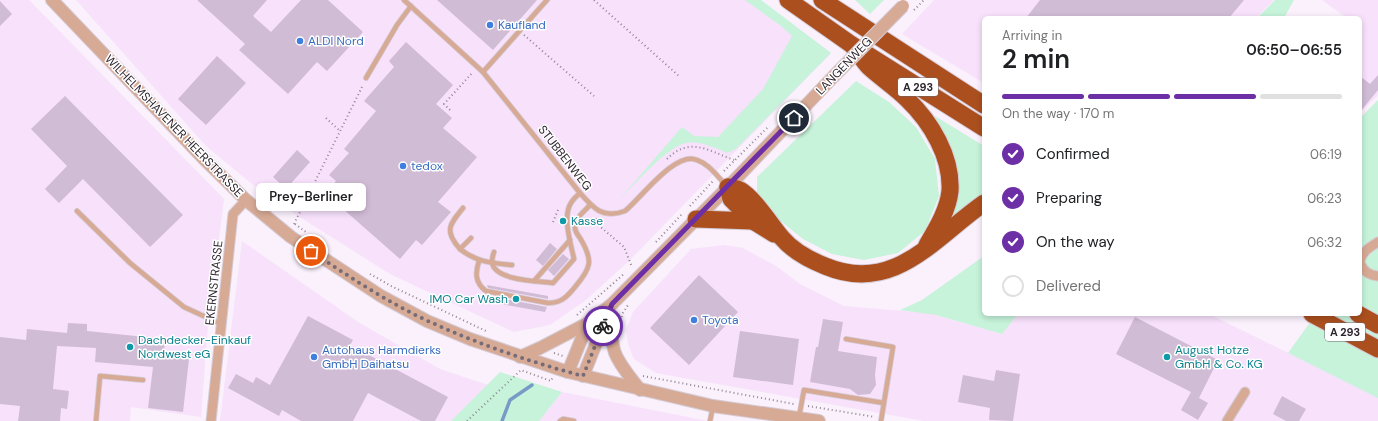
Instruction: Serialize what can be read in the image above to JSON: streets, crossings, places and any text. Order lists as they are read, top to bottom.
{
  "streets": {
    "highway": ["A 293"],
    "street": ["LANGENWEG", "WILHELMSHAVENER HEERSTRASSE", "EKERNSTRASSE"],
    "lane": ["STUBBENWEG"]
  },
  "crossings": [
    ["LANGENWEG", "WILHELMSHAVENER HEERSTRASSE"],
    ["WILHELMSHAVENER HEERSTRASSE", "EKERNSTRASSE"]
  ],
  "places": [
    "Kaufland",
    "ALDI Nord",
    "tedox",
    "Kasse",
    "Prey-Berliner",
    "IMO Car Wash",
    "Toyota",
    "Dachdecker-Einkauf Nordwest eG",
    "Autohaus Harmdierks GmbH Daihatsu",
    "August Hotze GmbH & Co. KG"
  ],
  "page": {
    "heading": ["2 min", "Arriving in", "06:50–06:55"],
    "bar": "On the way · 170 m",
    "list": [
      ["Confirmed", "06:19"],
      ["Preparing", "06:23"],
      ["On the way", "06:32"],
      "Delivered"
    ],
    "bubble": "Prey-Berliner"
  }
}
